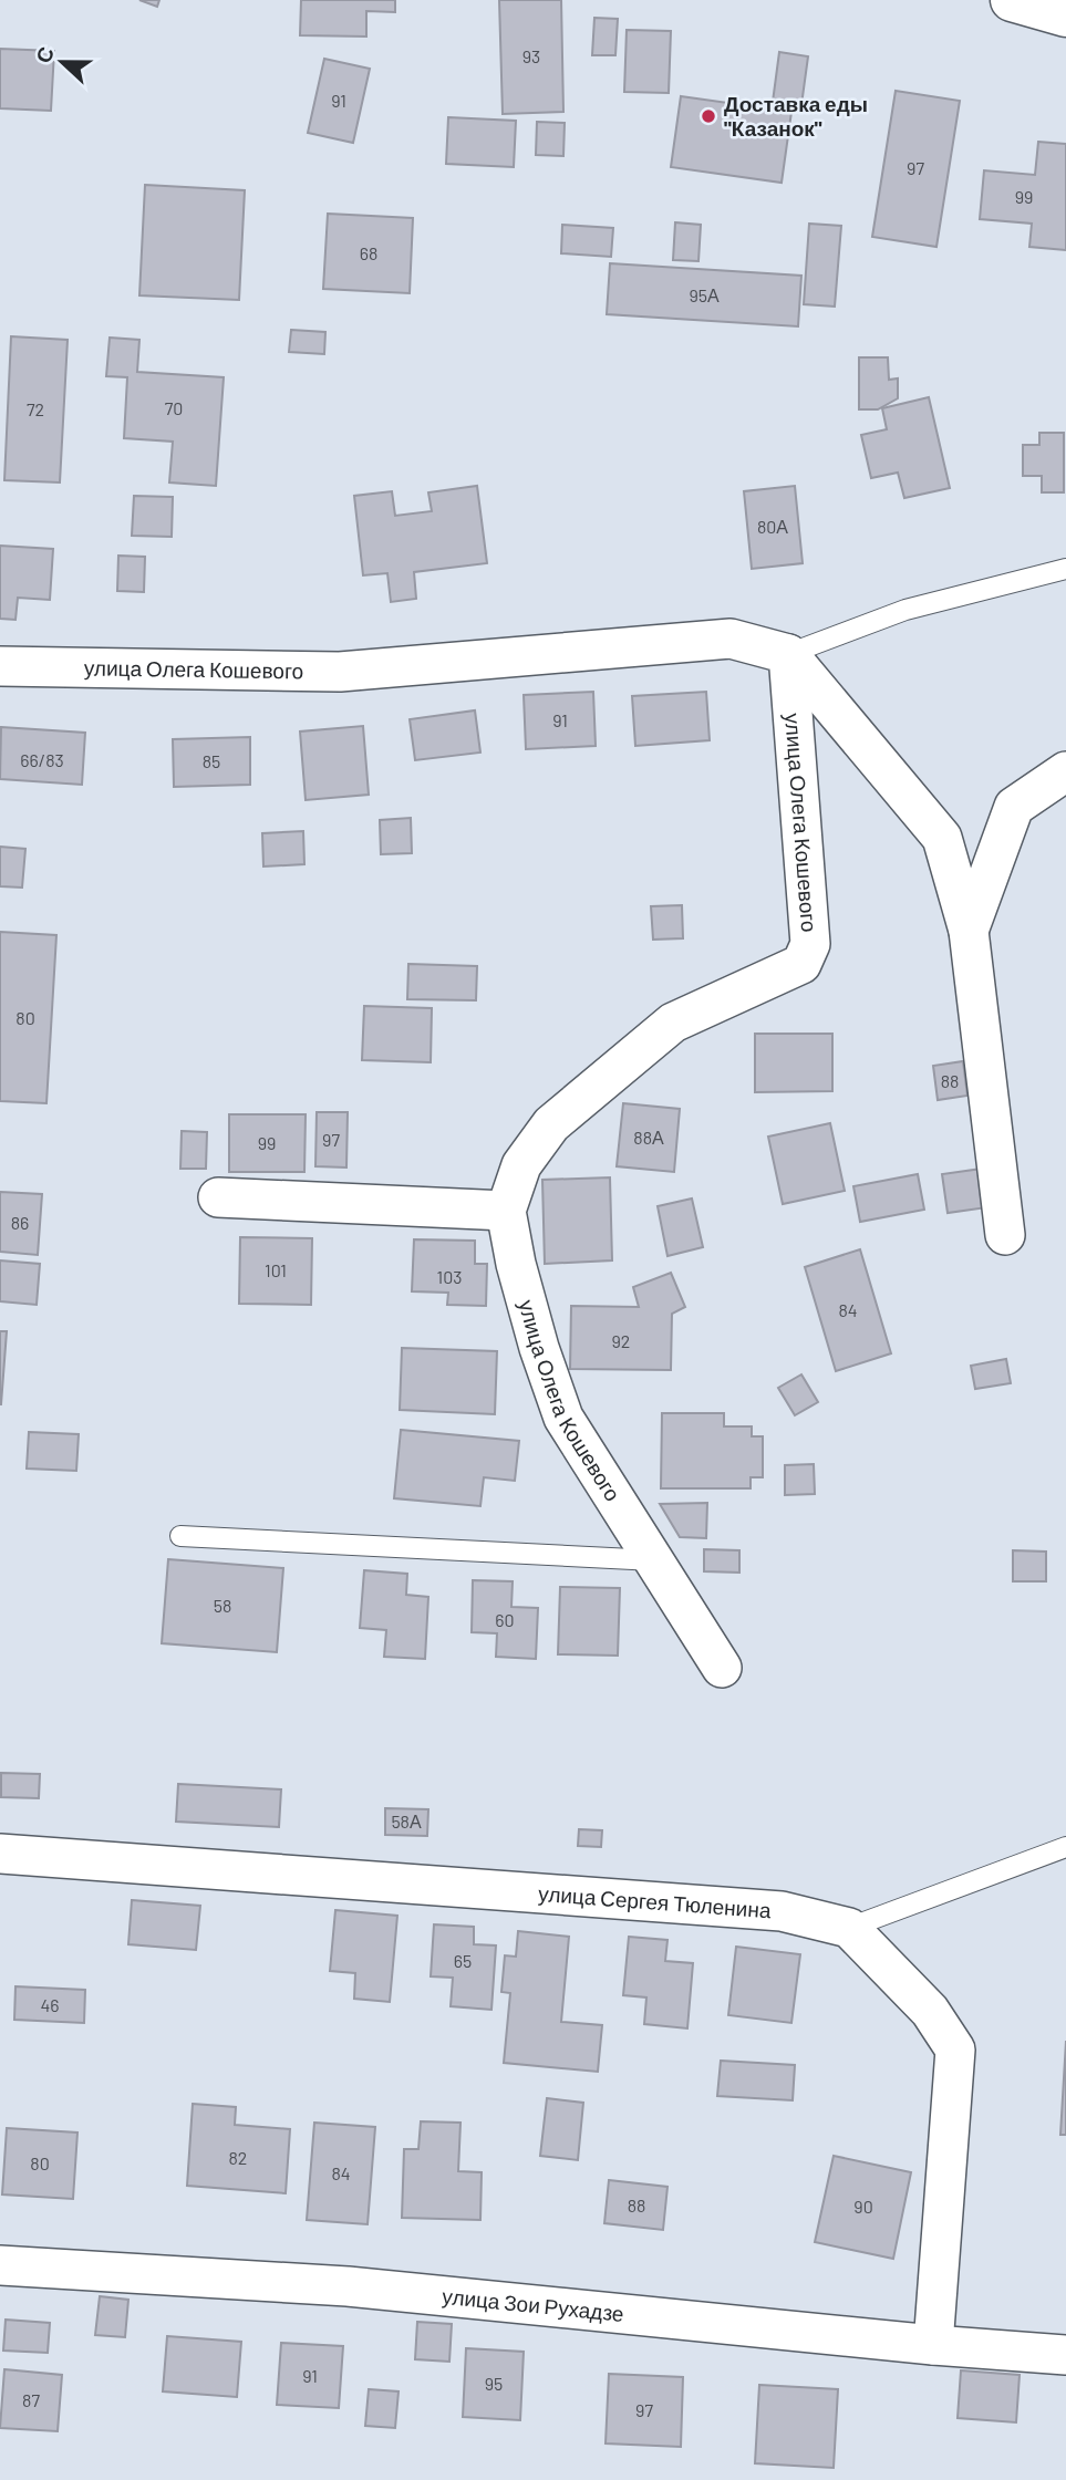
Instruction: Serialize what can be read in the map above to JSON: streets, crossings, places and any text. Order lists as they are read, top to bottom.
{
  "streets": {
    "street": ["улица Олега Кошевого", "улица Сергея Тюленина", "улица Зои Рухадзе"]
  },
  "places": ["Доставка еды \"Казанок\""],
  "house_numbers": [
    "93",
    "91",
    "97",
    "99",
    "68",
    "95А",
    "70",
    "72",
    "80А",
    "91",
    "66/83",
    "85",
    "80",
    "88",
    "88А",
    "97",
    "99",
    "86",
    "101",
    "103",
    "84",
    "92",
    "58",
    "60",
    "58А",
    "65",
    "46",
    "82",
    "80",
    "84",
    "88",
    "90",
    "91",
    "95",
    "87",
    "97"
  ],
  "north": "left"
}
